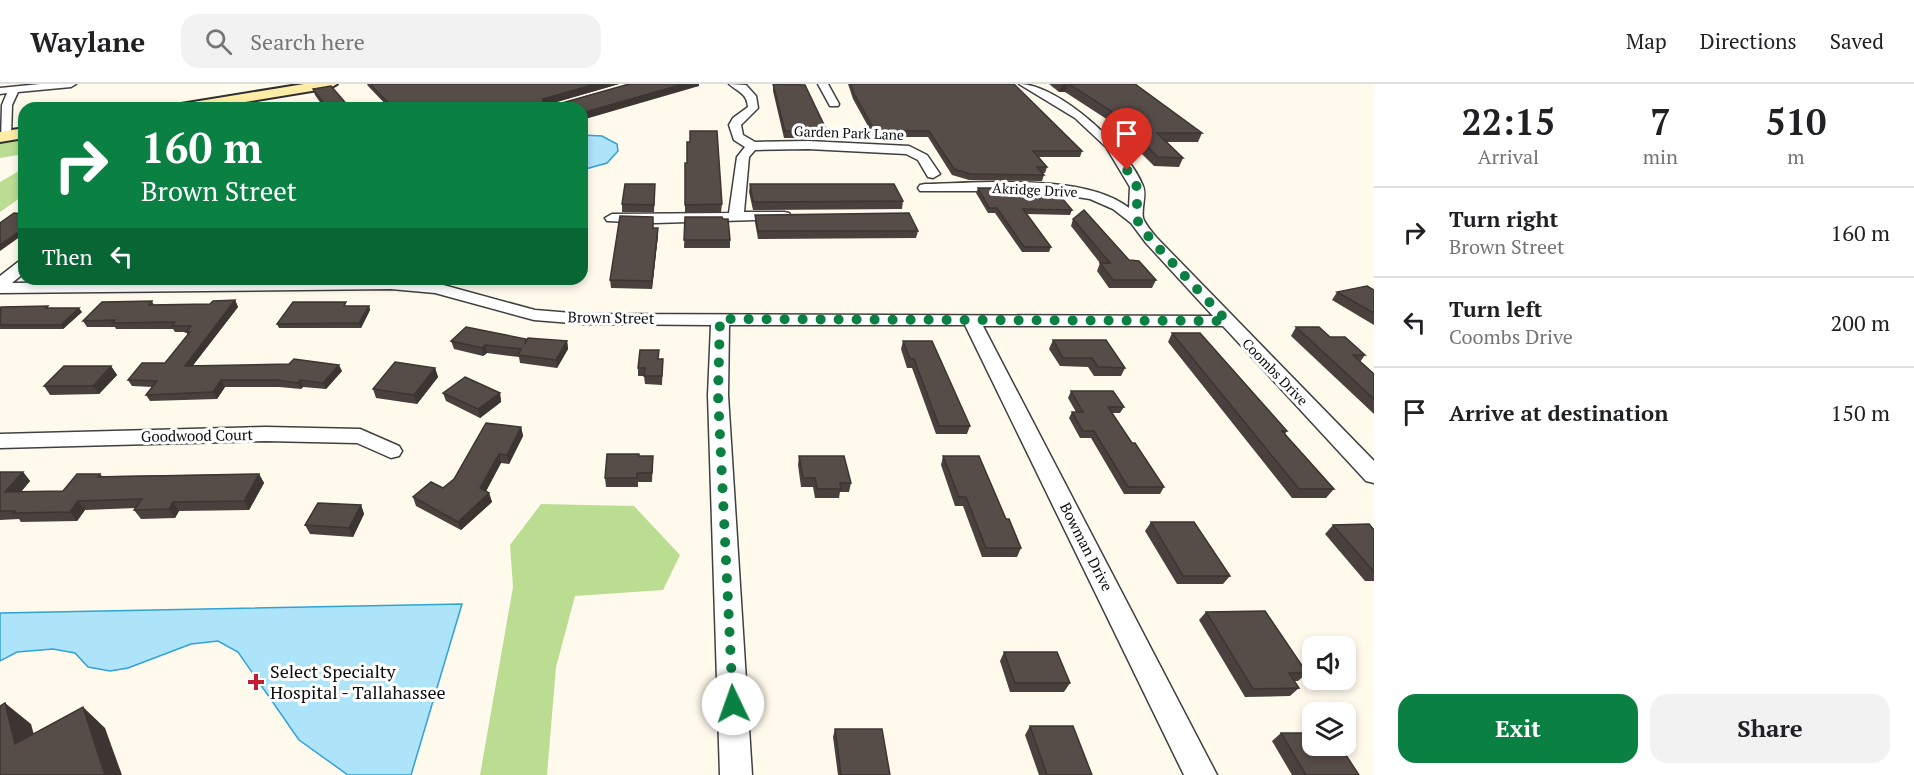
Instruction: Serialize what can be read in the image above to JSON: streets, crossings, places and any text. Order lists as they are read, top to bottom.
{
  "streets": {
    "street": [
      "Garden Park Lane",
      "Akridge Drive",
      "Brown Street",
      "Coombs Drive",
      "Goodwood Court",
      "Bowman Drive"
    ]
  },
  "crossings": [
    ["Akridge Drive", "Coombs Drive"],
    ["Brown Street", "Coombs Drive"],
    ["Brown Street", "Bowman Drive"]
  ],
  "places": {
    "health": ["Select Specialty Hospital - Tallahassee"]
  },
  "page": {
    "header": "Waylane",
    "search": "Search here",
    "nav": ["Map", "Directions", "Saved"],
    "eta": [
      "22:15",
      "Arrival",
      "7",
      "min",
      "510",
      "m"
    ],
    "turn": ["160 m", "Brown Street"],
    "list": [
      {
        "name": "Turn right",
        "note": "Brown Street",
        "value": "160 m"
      },
      {
        "name": "Turn left",
        "note": "Coombs Drive",
        "value": "200 m"
      },
      {
        "name": "Arrive at destination",
        "value": "150 m"
      }
    ],
    "then": "Then",
    "buttons": ["Exit", "Share"]
  }
}
